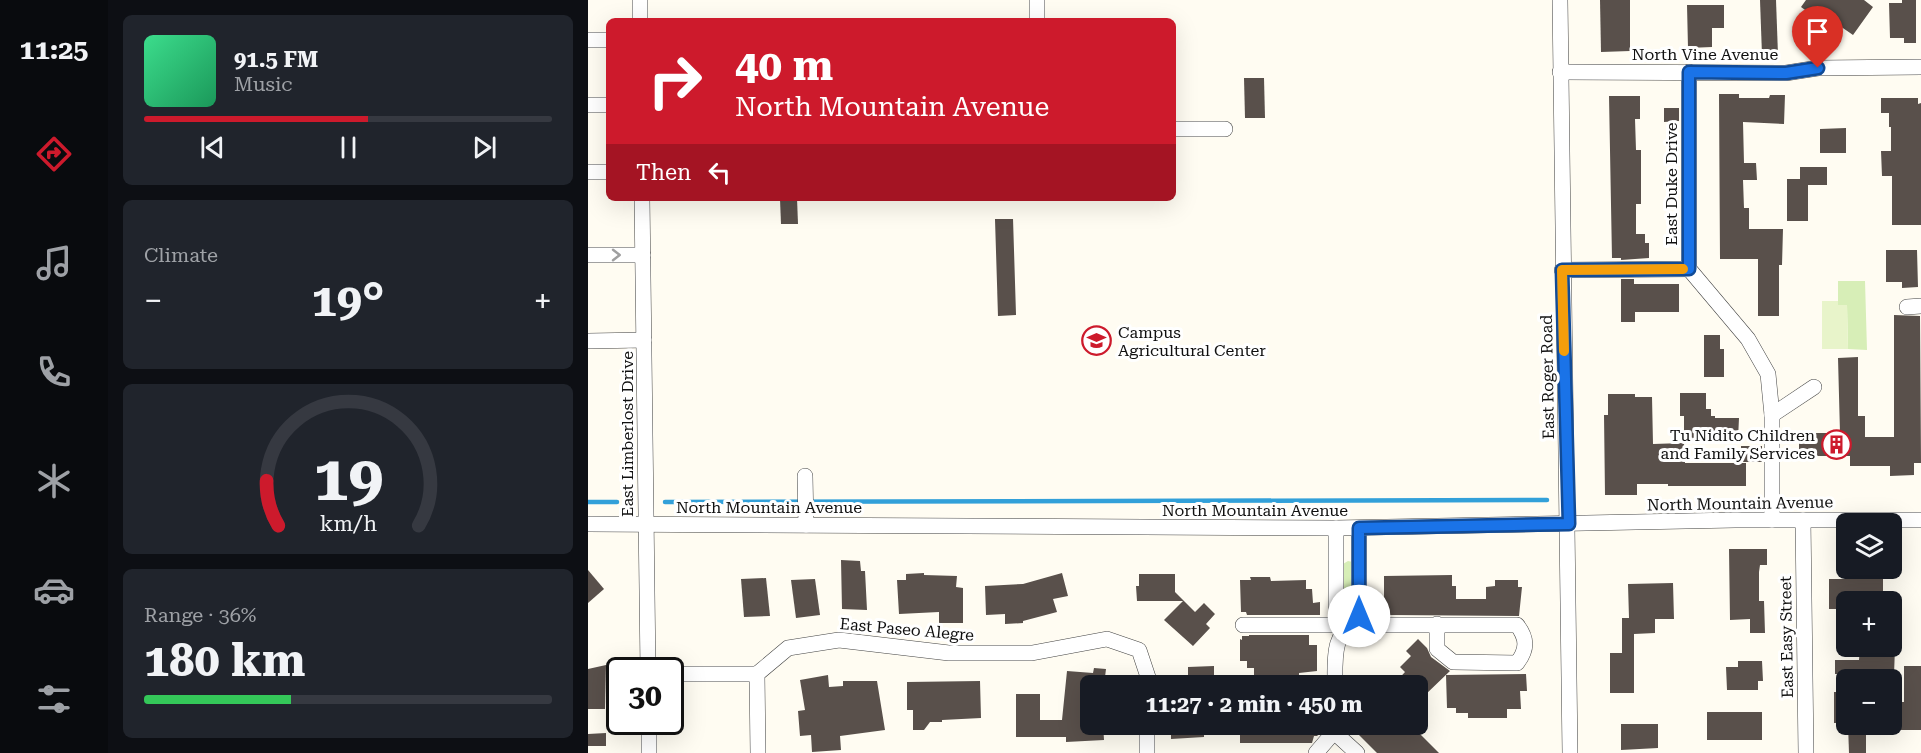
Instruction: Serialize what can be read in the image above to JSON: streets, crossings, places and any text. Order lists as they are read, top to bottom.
{
  "streets": {
    "street": [
      "North Vine Avenue",
      "East Duke Drive",
      "East Roger Road",
      "East Limberlost Drive",
      "North Mountain Avenue",
      "East Paseo Alegre",
      "East Easy Street"
    ]
  },
  "crossings": [
    ["North Vine Avenue", "East Duke Drive"],
    ["North Vine Avenue", "East Roger Road"],
    ["East Roger Road", "North Mountain Avenue"],
    ["East Limberlost Drive", "North Mountain Avenue"],
    ["North Mountain Avenue", "East Easy Street"]
  ],
  "places": {
    "school or university": ["Campus Agricultural Center"],
    "building": ["Tu Nidito Children and Family Services"]
  },
  "page": {
    "tabs": "11:25",
    "turn": ["40 m", "North Mountain Avenue"],
    "song": ["91.5 FM", "Music"],
    "then": "Then",
    "tile": [
      "Climate",
      ["Range · 36%", "180 km"]
    ],
    "heat": ["−", "19°", "+"],
    "map_buttons": ["+", "−"],
    "limit": "30",
    "trip": "11:27 · 2 min · 450 m",
    "gauge": ["19", "km/h"]
  }
}
